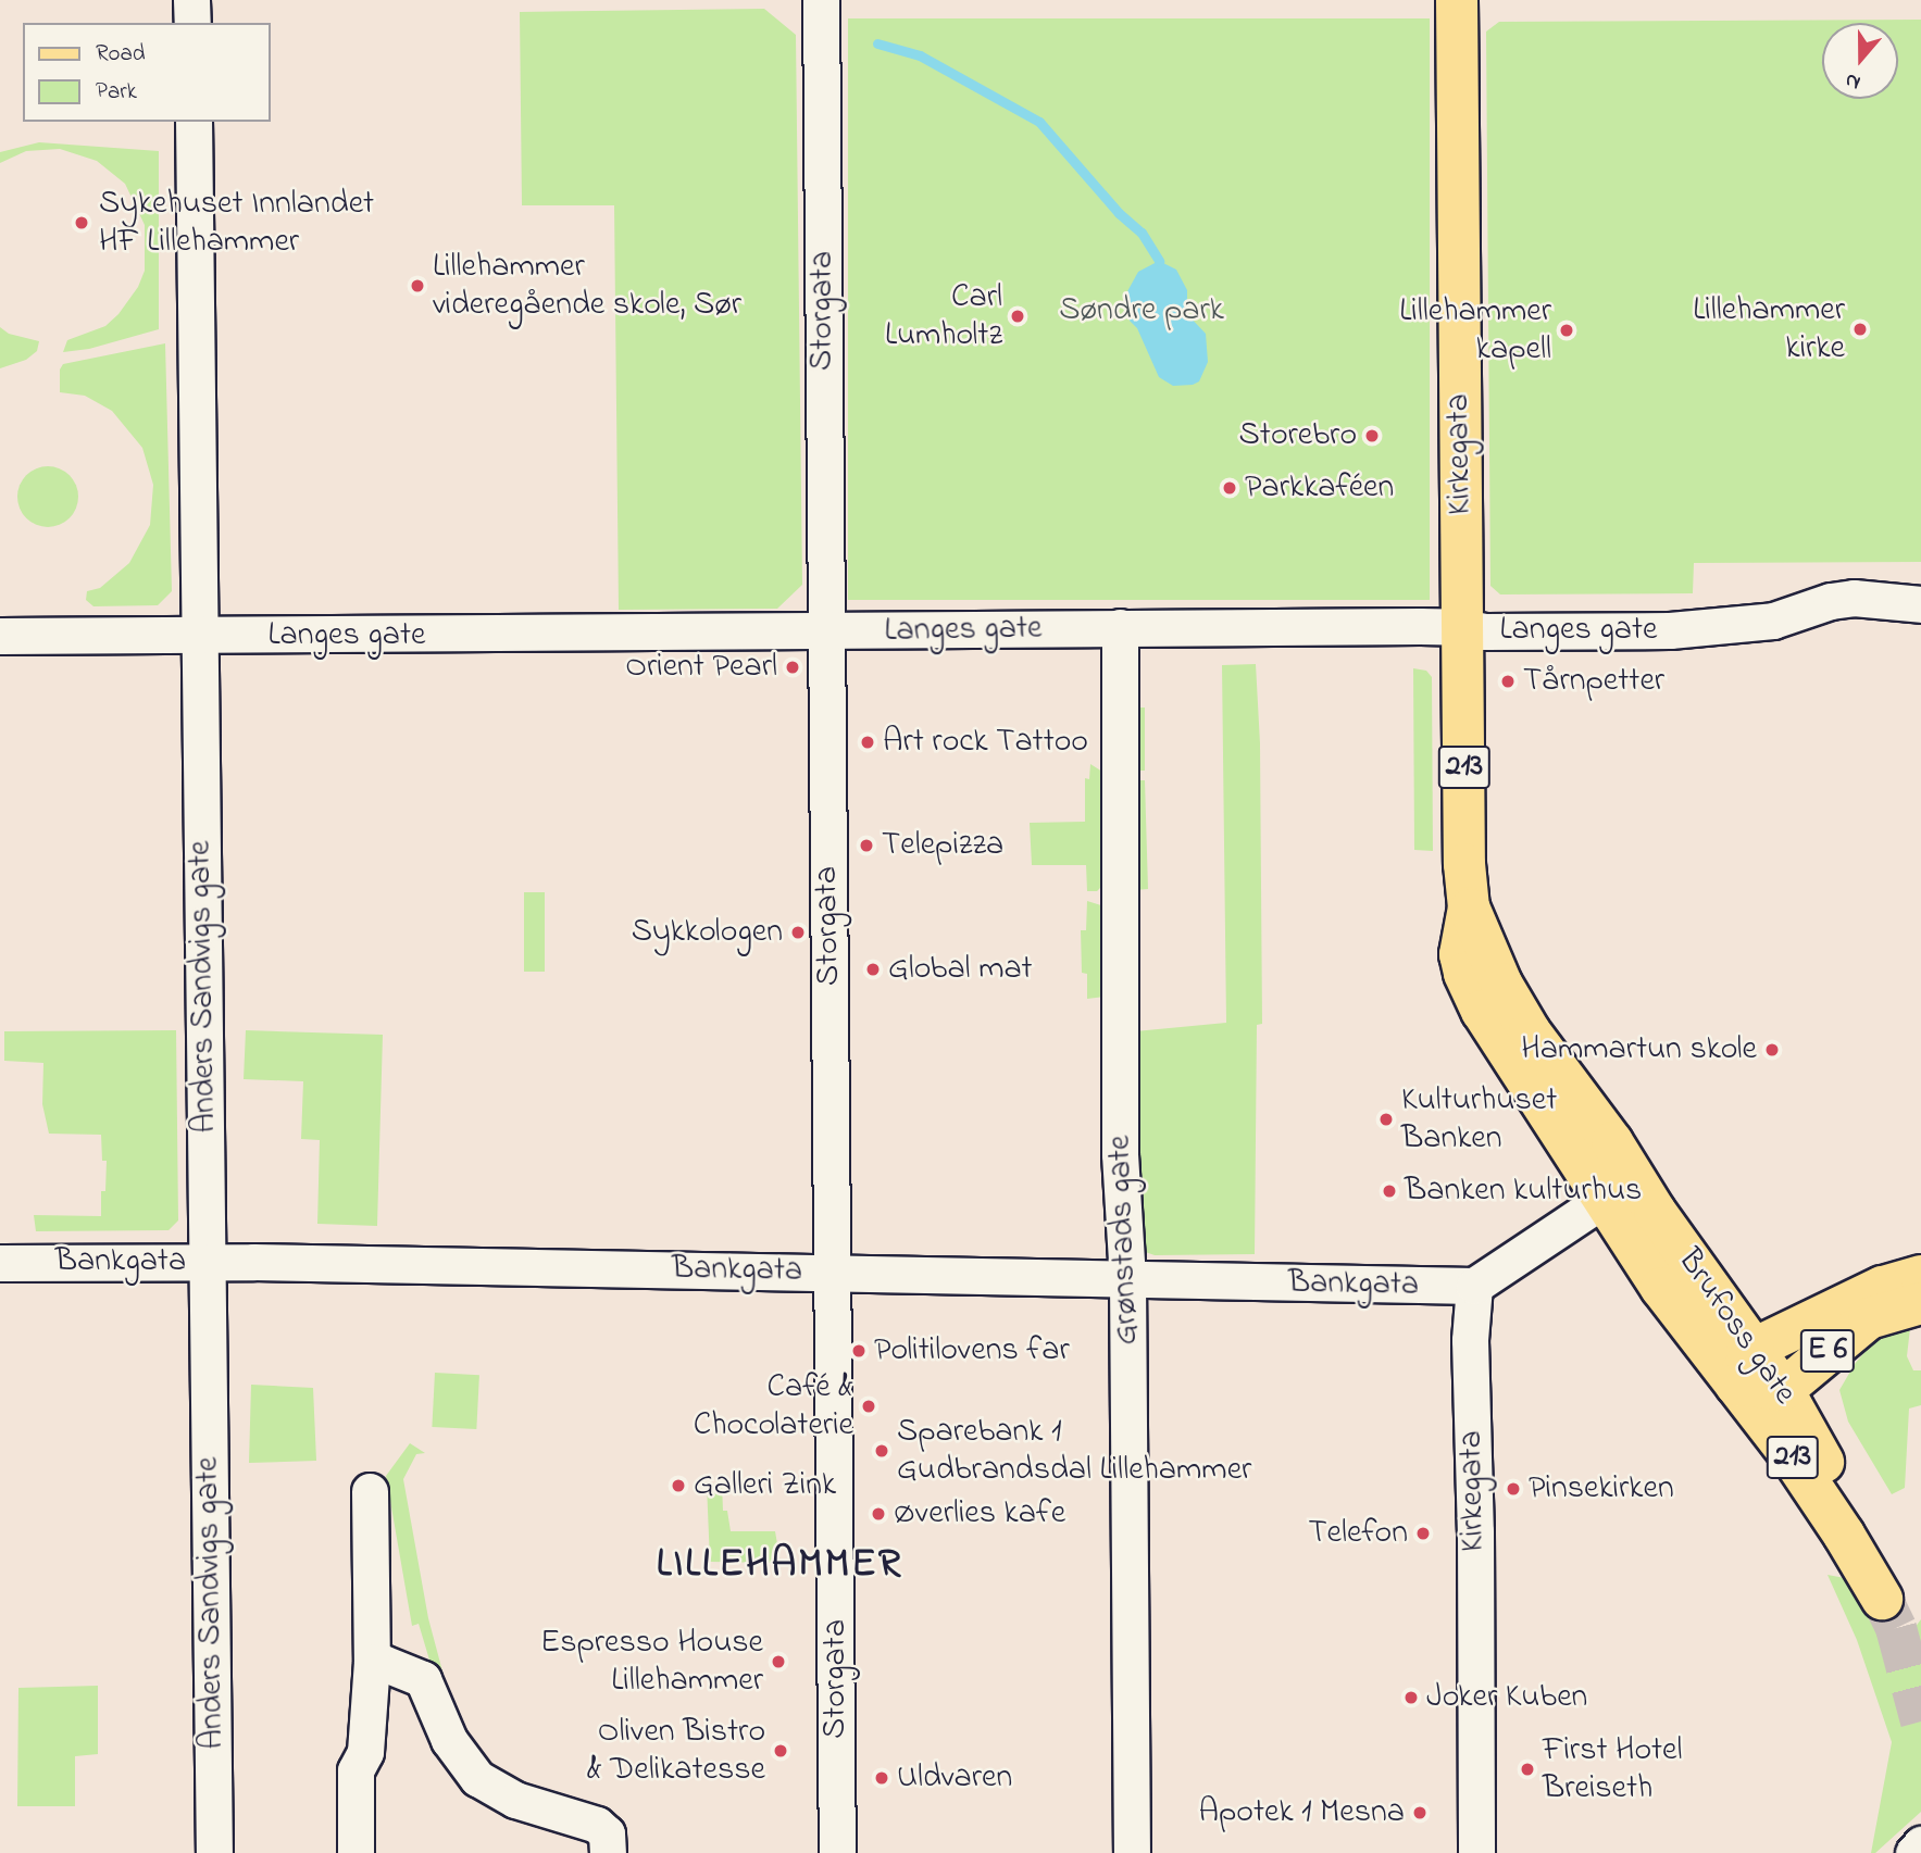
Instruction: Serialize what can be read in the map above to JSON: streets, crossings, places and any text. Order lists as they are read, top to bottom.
{
  "streets": {
    "main road": [
      "Kirkegata",
      "213",
      "Brufoss gate",
      "E 6"
    ],
    "street": [
      "Storgata",
      "Langes gate",
      "Anders Sandvigs gate",
      "Grønstads gate",
      "Bankgata"
    ]
  },
  "crossings": [
    ["Storgata", "Langes gate"],
    ["Storgata", "Bankgata"],
    ["Kirkegata", "Langes gate"],
    ["Kirkegata", "213"],
    ["Kirkegata", "Bankgata"],
    ["Langes gate", "Anders Sandvigs gate"],
    ["Langes gate", "Grønstads gate"],
    ["213", "Brufoss gate"],
    ["213", "E 6"],
    ["Anders Sandvigs gate", "Bankgata"],
    ["Grønstads gate", "Bankgata"],
    ["Brufoss gate", "E 6"]
  ],
  "districts": ["LILLEHAMMER"],
  "parks": ["Søndre park"],
  "places": [
    "Sykehuset Innlandet HF Lillehammer",
    "Lillehammer videregående skole, Sør",
    "Carl Lumholtz",
    "Lillehammer kirke",
    "Lillehammer kapell",
    "Storebro",
    "Parkkaféen",
    "Orient Pearl",
    "Tårnpetter",
    "Art rock Tattoo",
    "Telepizza",
    "Sykkologen",
    "Global mat",
    "Hammartun skole",
    "Kulturhuset Banken",
    "Banken kulturhus",
    "Politilovens far",
    "Café & Chocolaterie",
    "Sparebank 1 Gudbrandsdal Lillehammer",
    "Galleri Zink",
    "Pinsekirken",
    "Øverlies kafe",
    "Telefon",
    "Espresso House Lillehammer",
    "Joker Kuben",
    "Oliven Bistro & Delikatesse",
    "First Hotel Breiseth",
    "Uldvaren",
    "Apotek 1 Mesna"
  ],
  "legend": ["Road", "Park"],
  "north": "bottom"
}
